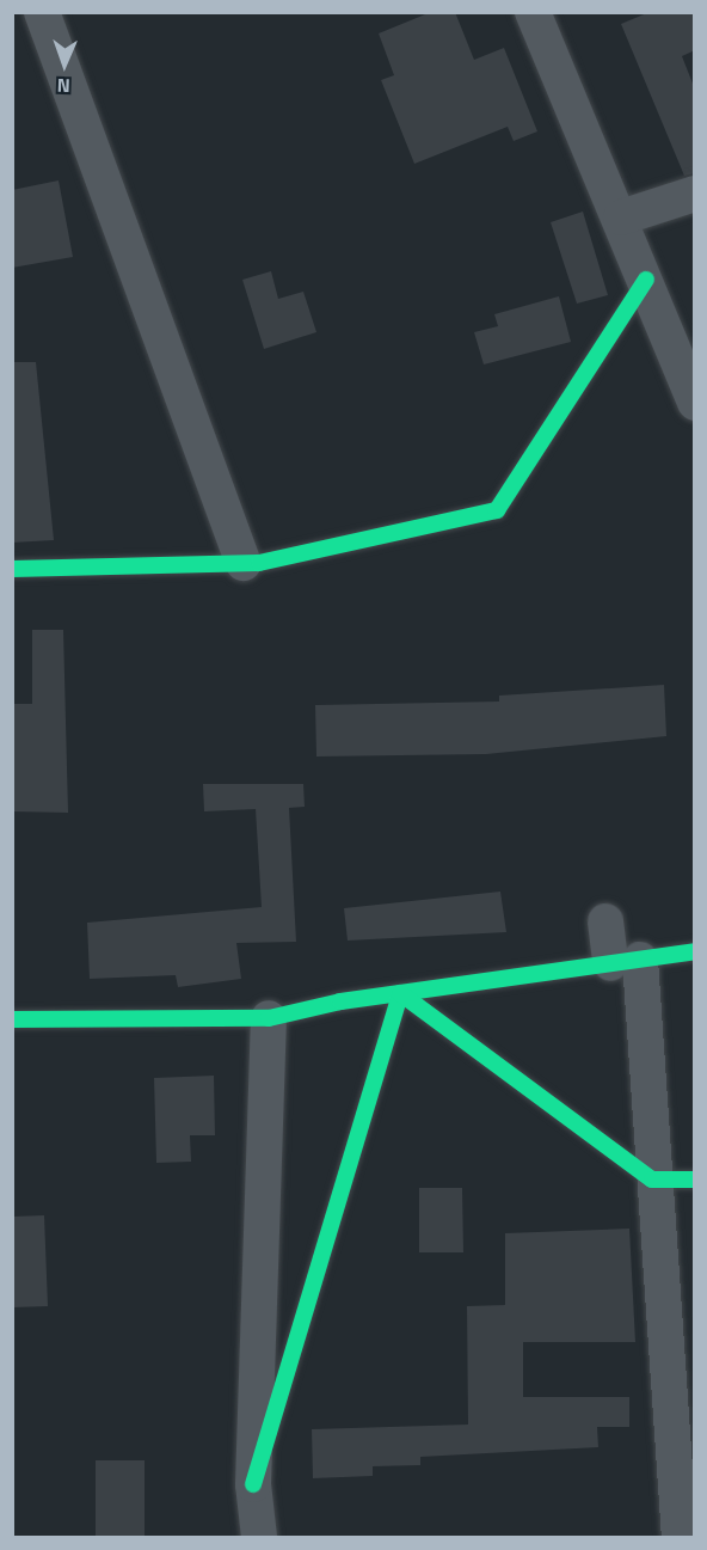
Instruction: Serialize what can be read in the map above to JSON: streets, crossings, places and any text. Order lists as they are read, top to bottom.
{
  "north": "bottom"
}
